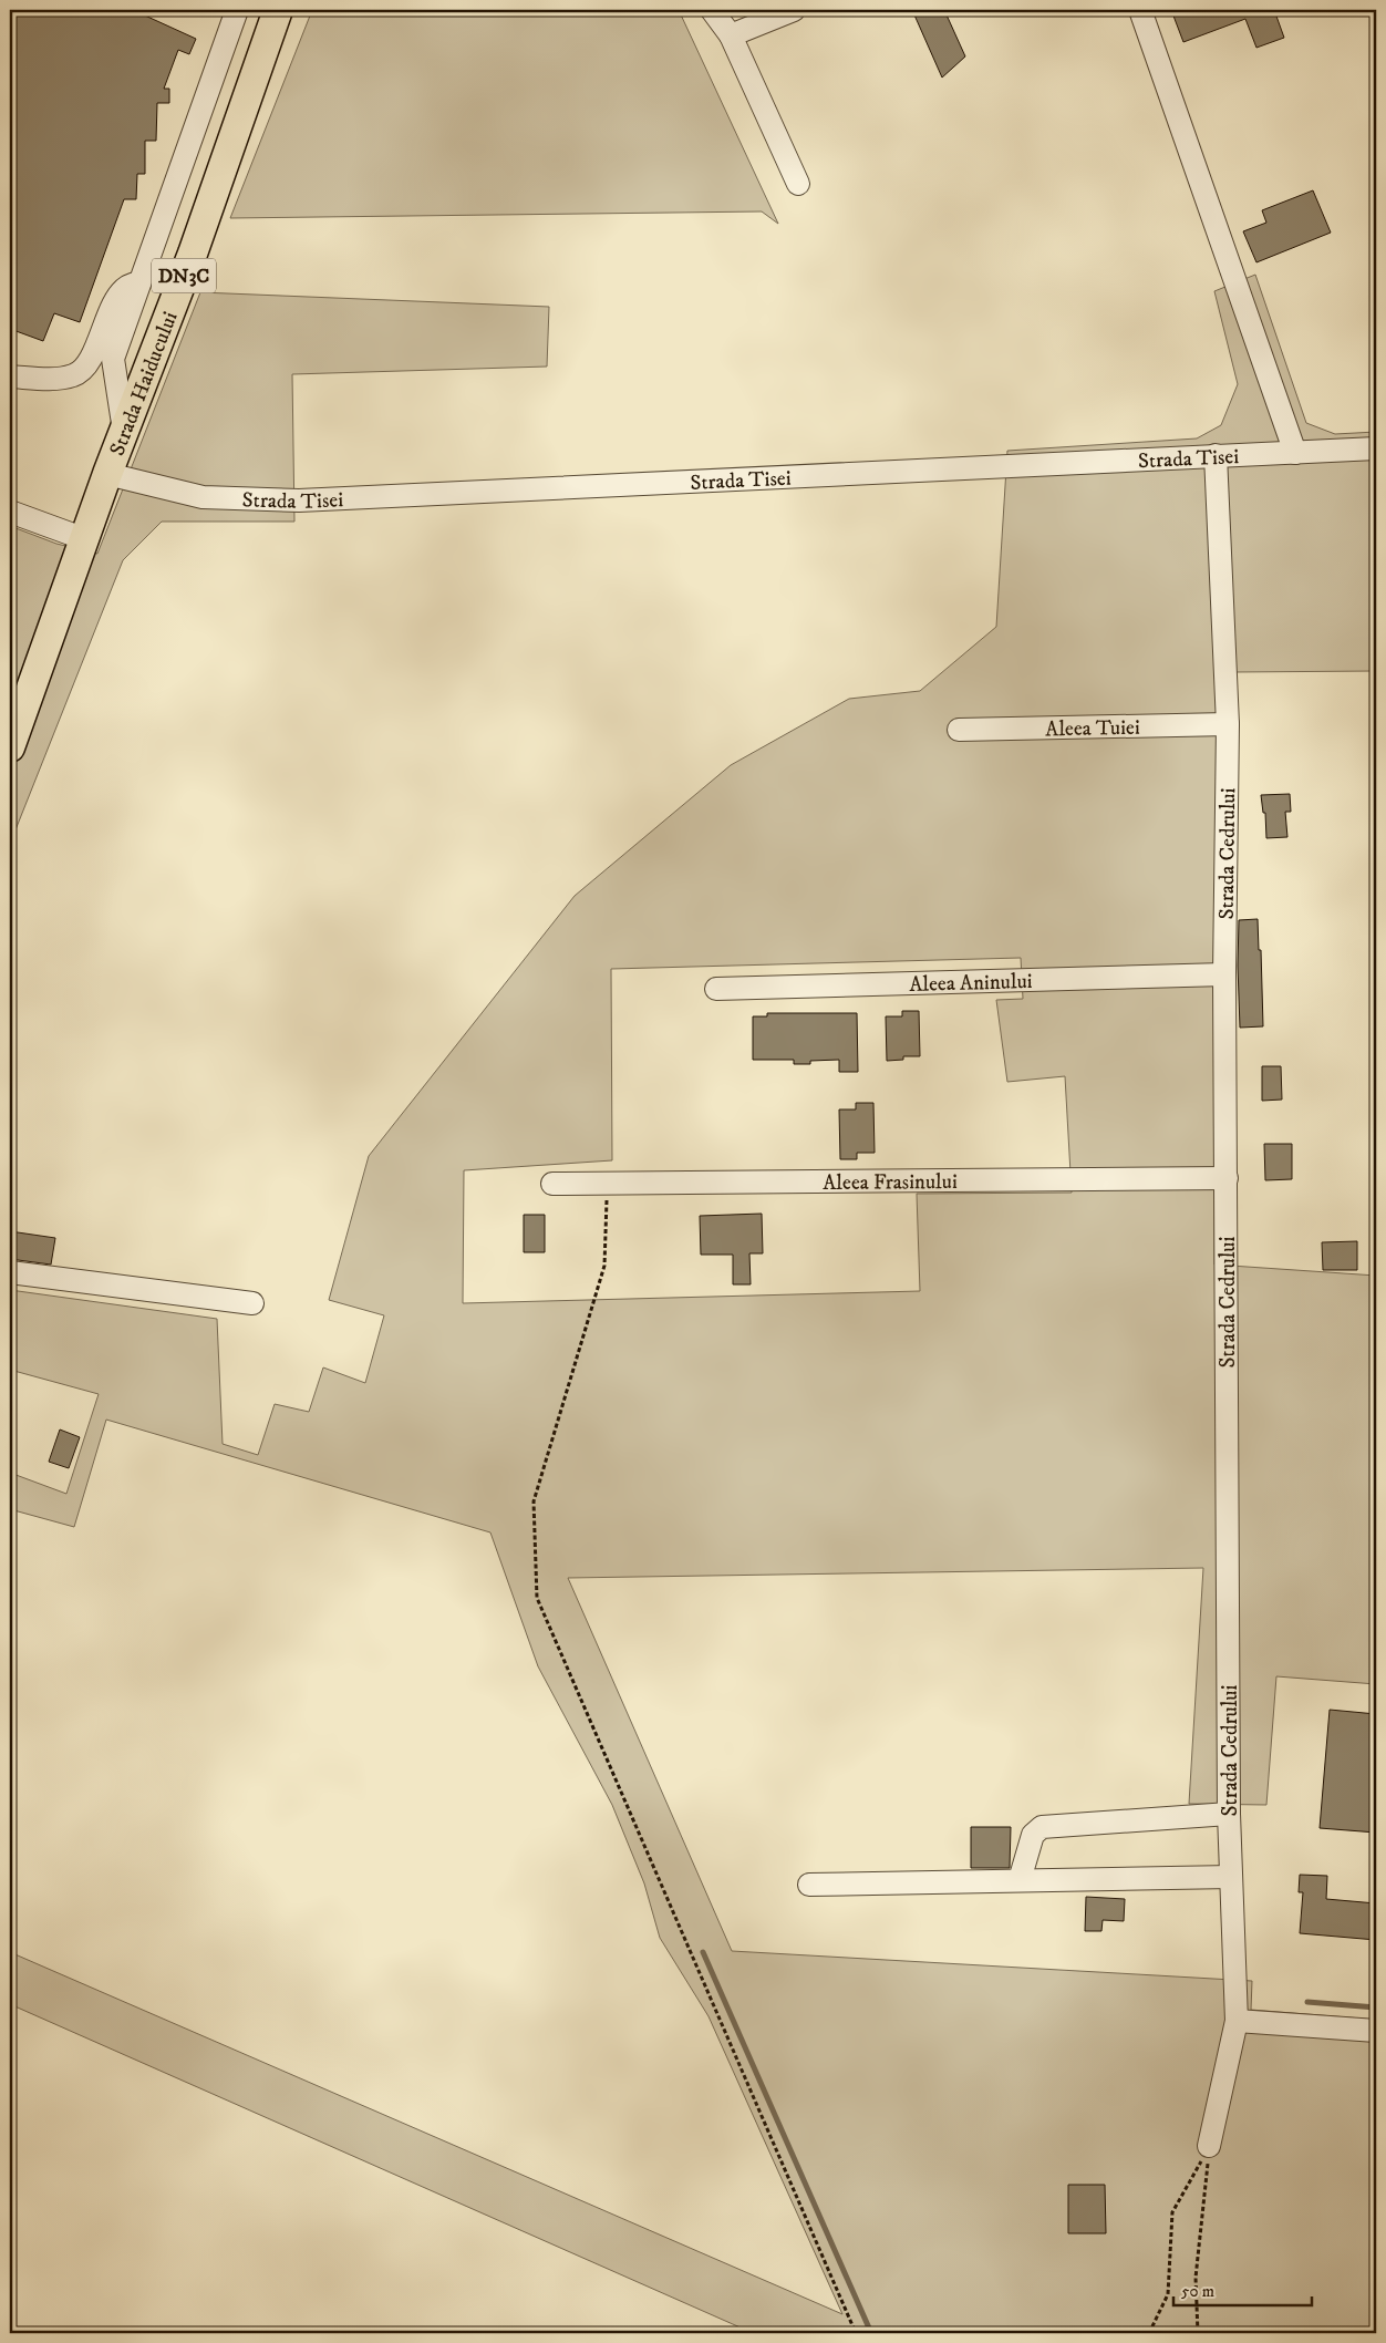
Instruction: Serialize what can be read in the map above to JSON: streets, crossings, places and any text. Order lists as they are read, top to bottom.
{
  "streets": {
    "main road": ["DN3C", "Strada Haiducului"],
    "lane": [
      "Strada Tisei",
      "Aleea Tuiei",
      "Strada Cedrului",
      "Aleea Aninului",
      "Aleea Frasinului"
    ]
  },
  "crossings": [
    ["DN3C", "Strada Haiducului"],
    ["Strada Haiducului", "Strada Tisei"],
    ["Strada Tisei", "Strada Cedrului"],
    ["Aleea Tuiei", "Strada Cedrului"],
    ["Strada Cedrului", "Aleea Aninului"],
    ["Strada Cedrului", "Aleea Frasinului"]
  ],
  "scale_bar": "50 m"
}
